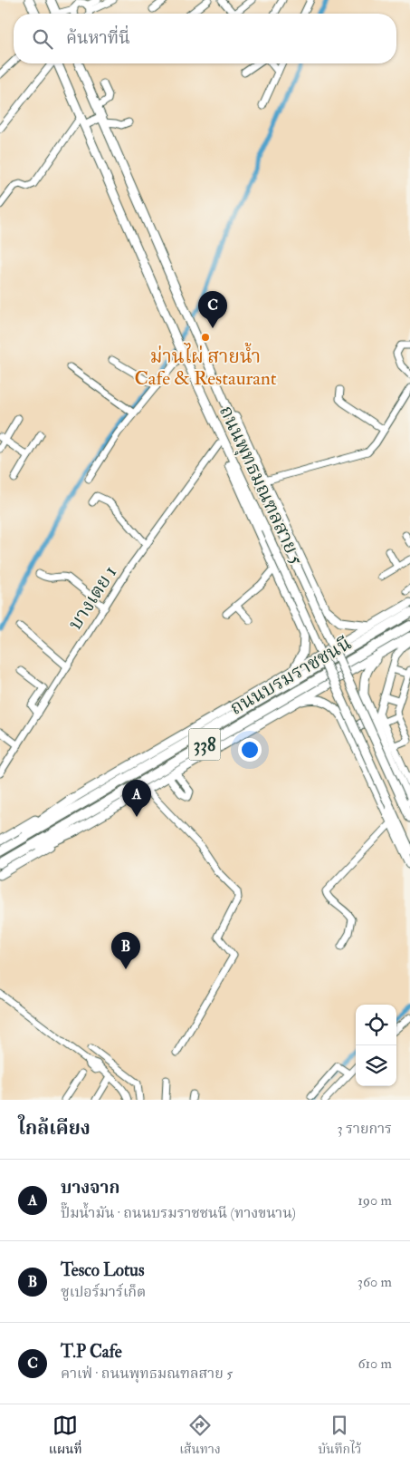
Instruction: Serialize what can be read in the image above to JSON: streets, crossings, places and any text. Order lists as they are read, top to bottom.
{
  "streets": {
    "highway": ["ถนนบรมราชชนนี", "338"],
    "main road": ["ถนนพุทธมณฑลสาย 5"],
    "street": ["บางเตย 1"]
  },
  "places": ["ม่านไผ่ สายน้ำ Cafe & Restaurant"],
  "page": {
    "search": "ค้นหาที่นี่",
    "pins": ["C", "A", "B"],
    "heading": ["ใกล้เคียง", "3 รายการ"],
    "list": [
      {
        "mark": "A",
        "name": "บางจาก",
        "note": "ปั๊มน้ำมัน · ถนนบรมราชชนนี (ทางขนาน)",
        "value": "190 m"
      },
      {
        "mark": "B",
        "name": "Tesco Lotus",
        "note": "ซูเปอร์มาร์เก็ต",
        "value": "360 m"
      },
      {
        "mark": "C",
        "name": "T.P Cafe",
        "note": "คาเฟ่ · ถนนพุทธมณฑลสาย 5",
        "value": "610 m"
      }
    ],
    "nav": ["แผนที่", "เส้นทาง", "บันทึกไว้"]
  }
}
